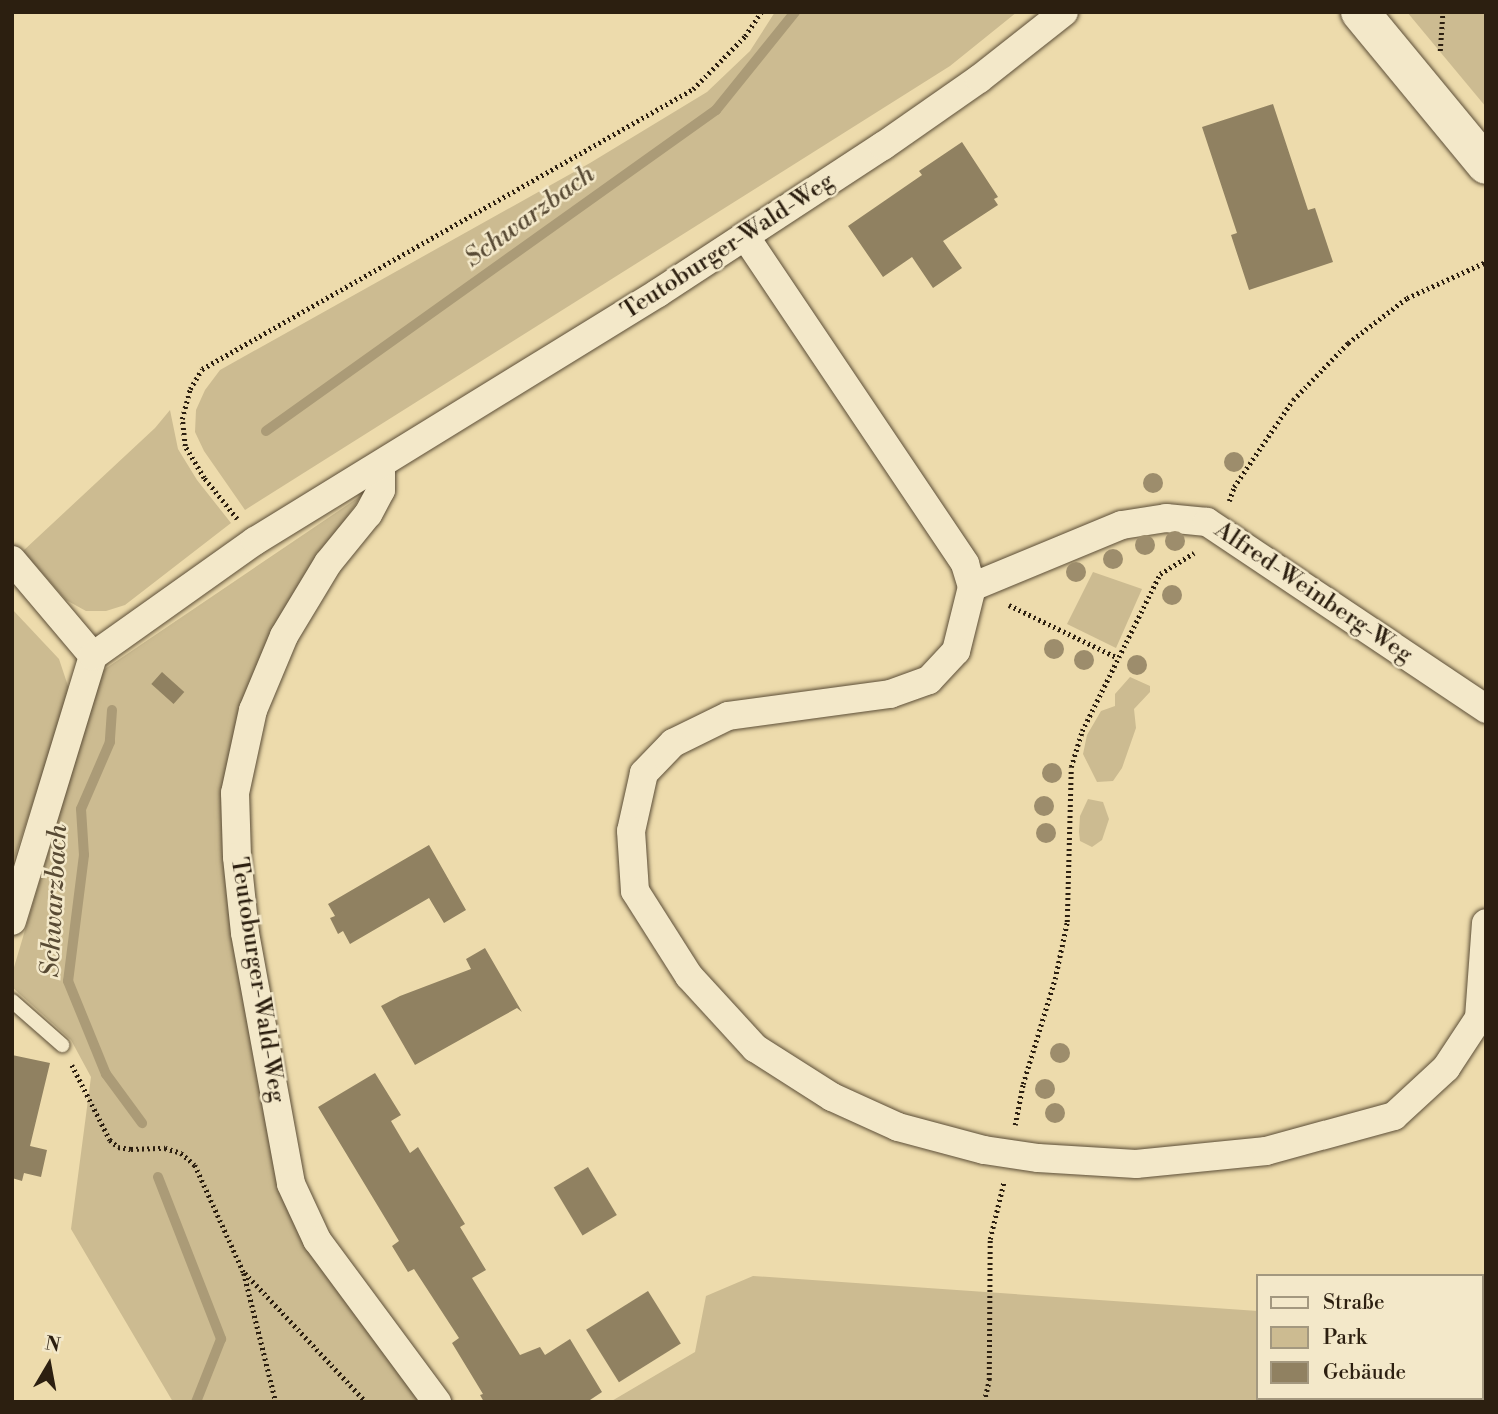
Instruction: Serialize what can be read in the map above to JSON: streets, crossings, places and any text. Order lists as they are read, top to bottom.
{
  "streets": {
    "street": ["Teutoburger-Wald-Weg", "Alfred-Weinberg-Weg"]
  },
  "water": ["Schwarzbach"],
  "legend": ["Straße", "Park", "Gebäude"],
  "north": "top"
}
